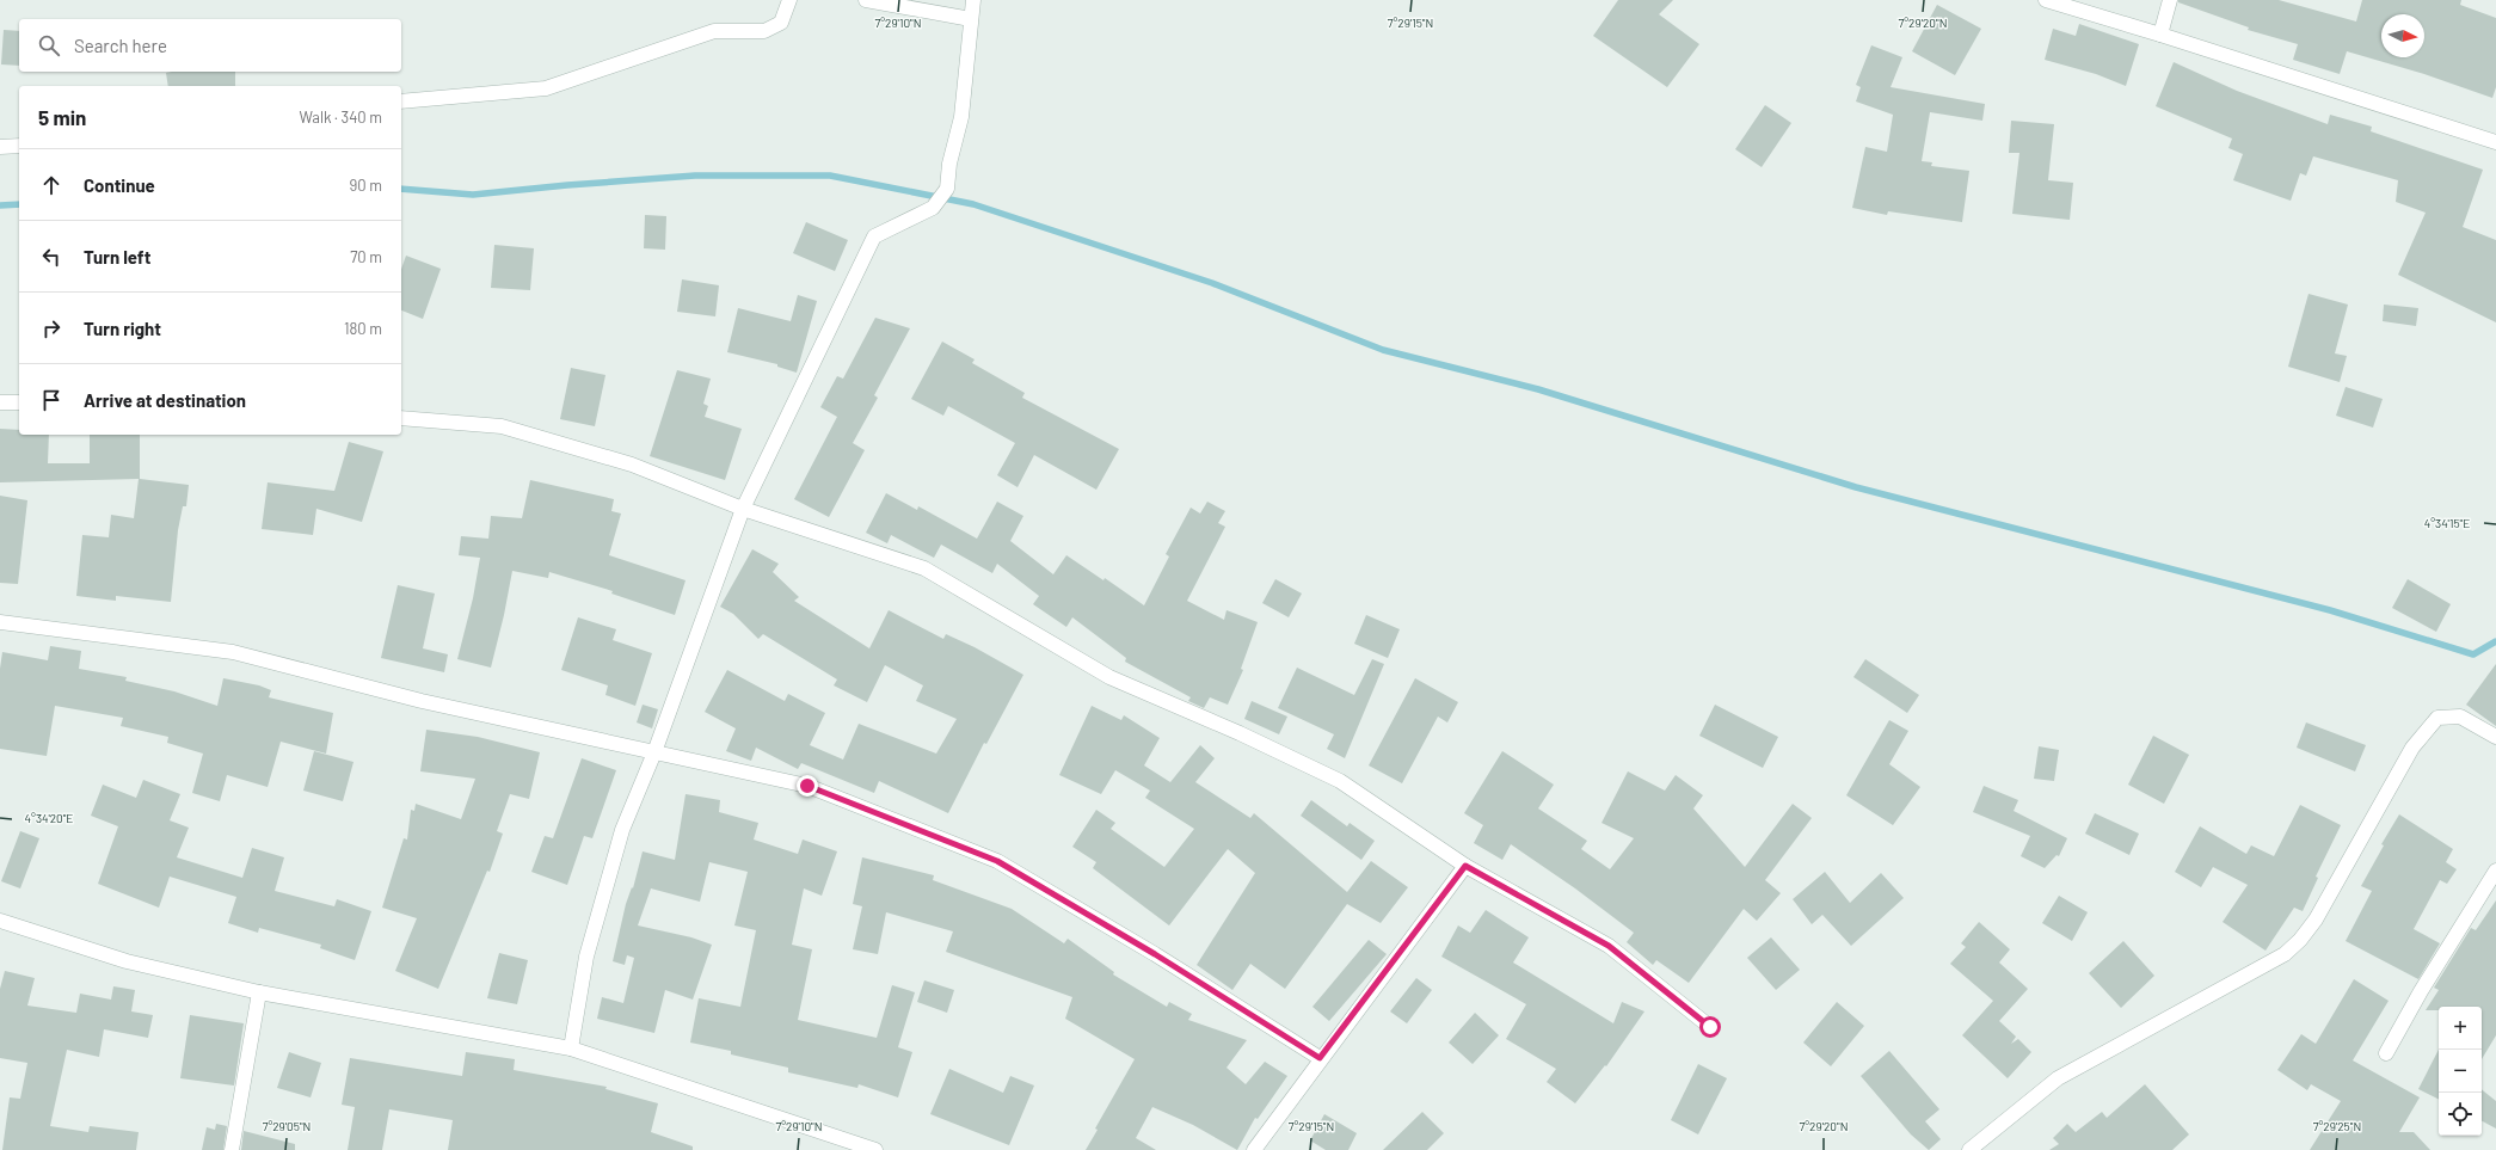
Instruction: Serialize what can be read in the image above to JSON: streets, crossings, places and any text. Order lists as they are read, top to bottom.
{
  "north": "right",
  "page": {
    "search": "Search here",
    "heading": ["5 min", "Walk · 340 m"],
    "list": [
      ["Continue", "90 m"],
      ["Turn left", "70 m"],
      ["Turn right", "180 m"],
      "Arrive at destination"
    ],
    "map_buttons": ["+", "−"]
  },
  "coordinates": [
    "7°29'10\"N",
    "7°29'15\"N",
    "7°29'20\"N",
    "4°34'15\"E",
    "4°34'20\"E",
    "7°29'05\"N",
    "7°29'25\"N"
  ]
}
